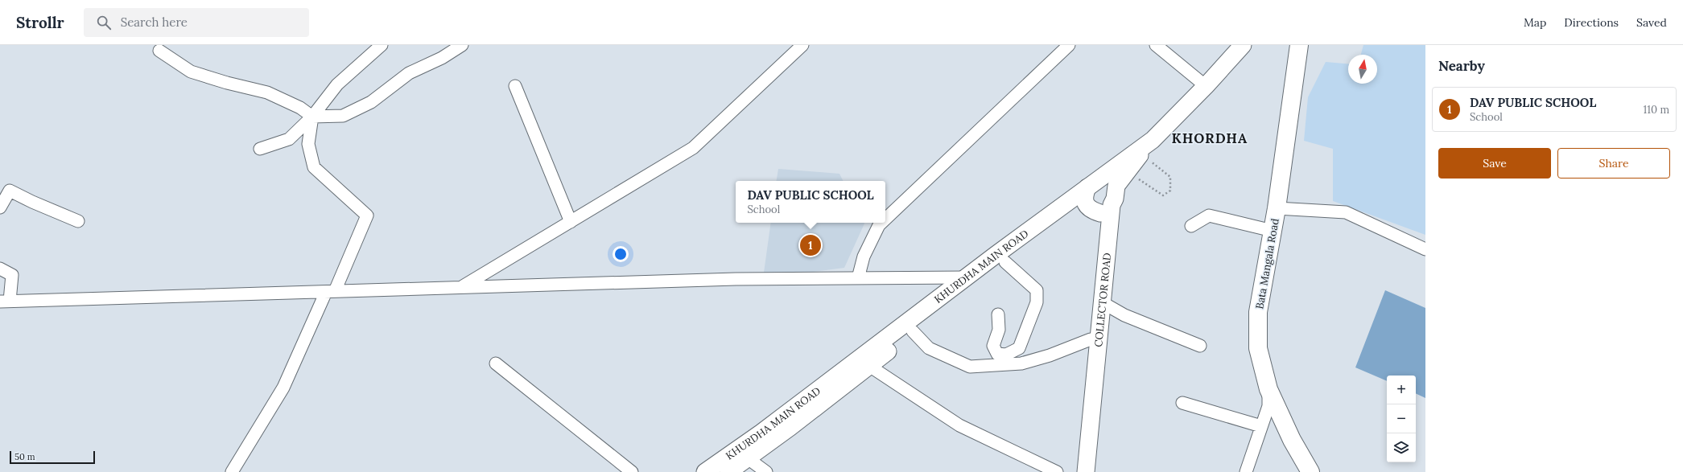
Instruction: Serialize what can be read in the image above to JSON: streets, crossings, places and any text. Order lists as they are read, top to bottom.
{
  "streets": {
    "main road": ["Bata Mangala Road", "KHURDHA MAIN ROAD", "COLLECTOR ROAD"]
  },
  "crossings": [
    ["KHURDHA MAIN ROAD", "COLLECTOR ROAD"]
  ],
  "districts": ["KHORDHA"],
  "scale_bar": "50 m",
  "north": "top",
  "page": {
    "header": "Strollr",
    "search": "Search here",
    "nav": ["Map", "Directions", "Saved"],
    "heading": "Nearby",
    "list": [
      {
        "mark": "1",
        "name": "DAV PUBLIC SCHOOL",
        "note": "School",
        "value": "110 m"
      }
    ],
    "buttons": ["Save", "Share"],
    "popup": ["DAV PUBLIC SCHOOL", "School"],
    "pins": "1",
    "map_buttons": ["+", "−"],
    "scale": "50 m"
  }
}
